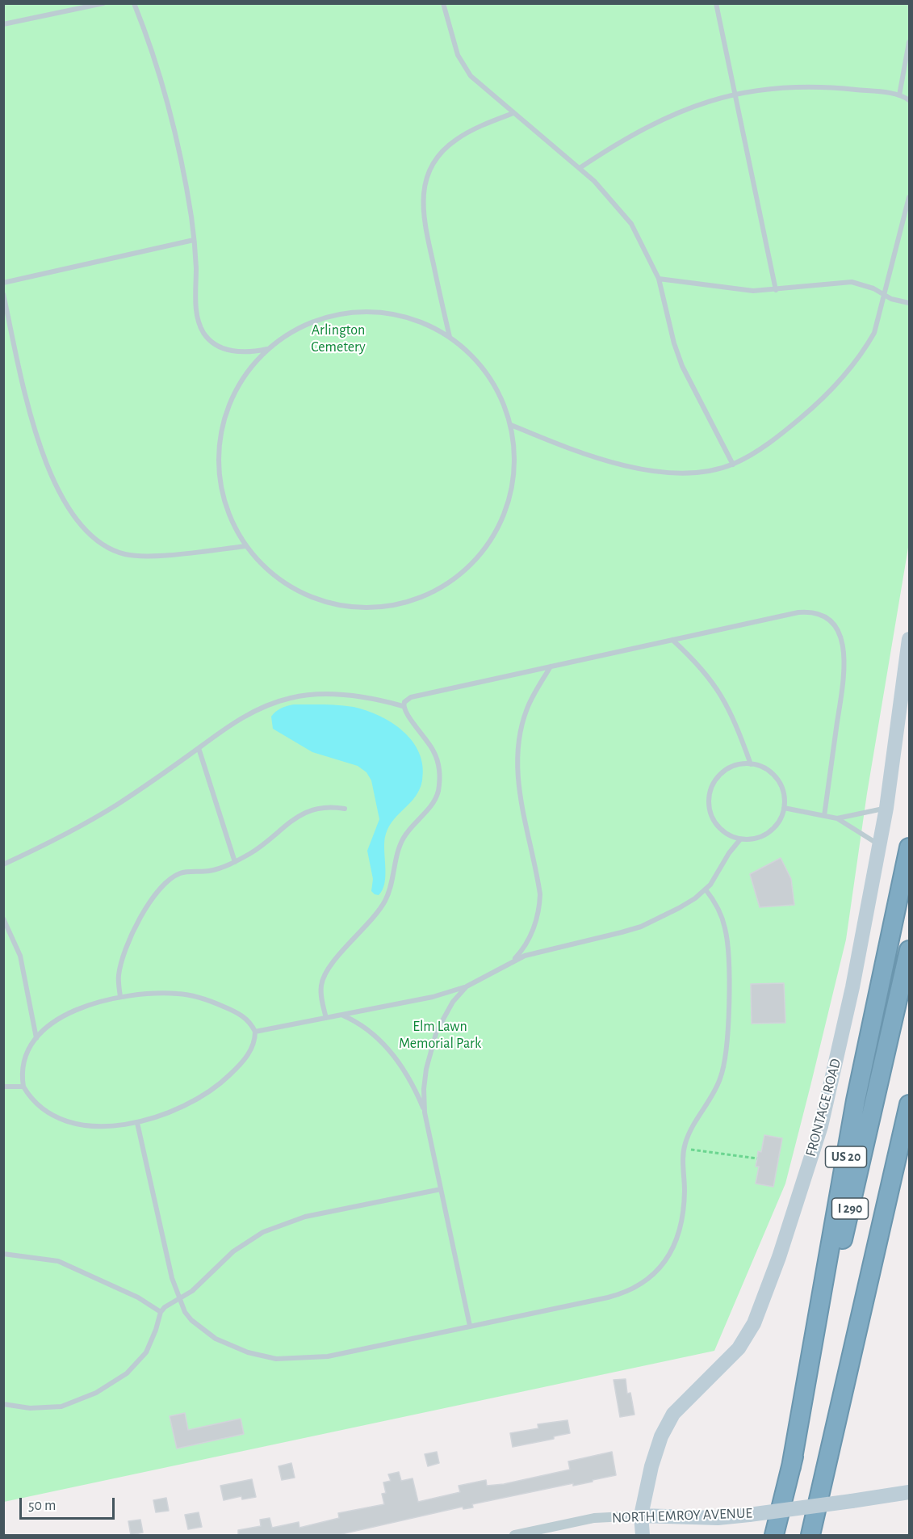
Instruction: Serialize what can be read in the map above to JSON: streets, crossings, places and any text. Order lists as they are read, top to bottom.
{
  "streets": {
    "highway": ["US 20", "I 290"],
    "street": ["FRONTAGE ROAD", "NORTH EMROY AVENUE"]
  },
  "crossings": [
    ["FRONTAGE ROAD", "NORTH EMROY AVENUE"],
    ["US 20", "I 290"]
  ],
  "parks": ["Arlington Cemetery", "Elm Lawn Memorial Park"],
  "scale_bar": "50 m"
}
